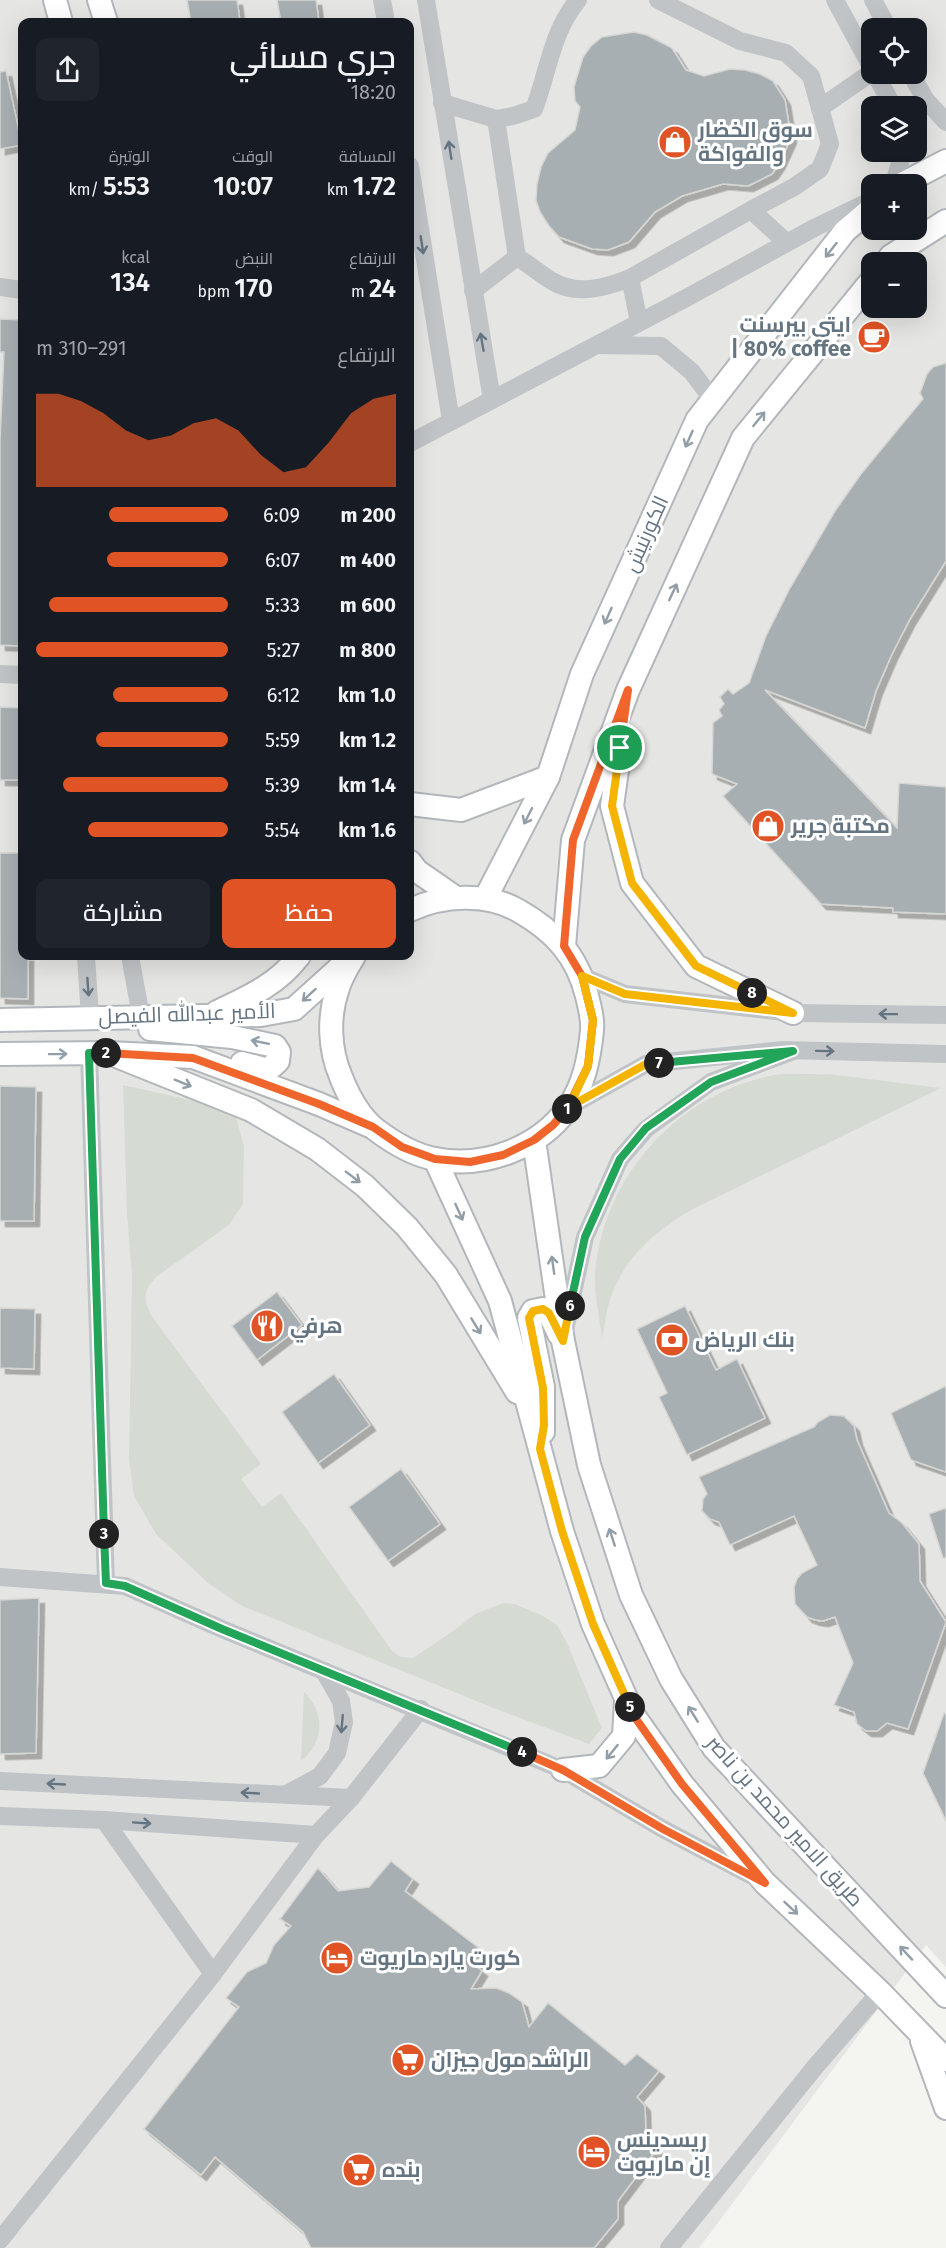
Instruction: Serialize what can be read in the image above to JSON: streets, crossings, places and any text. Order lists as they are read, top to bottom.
{
  "streets": {
    "main road": ["الكورنيش", "الأمير عبدالله الفيصل", "طريق الامير محمد بن ناصر"]
  },
  "places": {
    "shop": ["سوق الخضار والفواكة", "مكتبة جرير"],
    "cafe": ["ايتي بيرسنت | 80% coffee"],
    "restaurant": ["هرفي"],
    "bank": ["بنك الرياض"],
    "hotel": ["كورت يارد ماريوت", "ريسدينس إن ماريوت"],
    "supermarket": ["الراشد مول جيزان", "بنده"]
  },
  "page": {
    "map_buttons": ["+", "−"],
    "heading": ["جري مسائي", "18:20"],
    "stats": [
      ["المسافة", "1.72 km"],
      ["الوقت", "10:07"],
      ["الوتيرة", "5:53 /km"],
      ["الارتفاع", "24 m"],
      ["النبض", "170 bpm"],
      ["kcal", "134"]
    ],
    "chart": ["الارتفاع", "291–310 m"],
    "list": [
      {
        "name": "200 m",
        "note": "6:09"
      },
      {
        "name": "400 m",
        "note": "6:07"
      },
      {
        "name": "600 m",
        "note": "5:33"
      },
      {
        "name": "800 m",
        "note": "5:27"
      },
      {
        "name": "1.0 km",
        "note": "6:12"
      },
      {
        "name": "1.2 km",
        "note": "5:59"
      },
      {
        "name": "1.4 km",
        "note": "5:39"
      },
      {
        "name": "1.6 km",
        "note": "5:54"
      }
    ],
    "buttons": ["حفظ", "مشاركة"],
    "pins": [
      "8",
      "2",
      "7",
      "1",
      "6",
      "3",
      "5",
      "4"
    ]
  }
}
